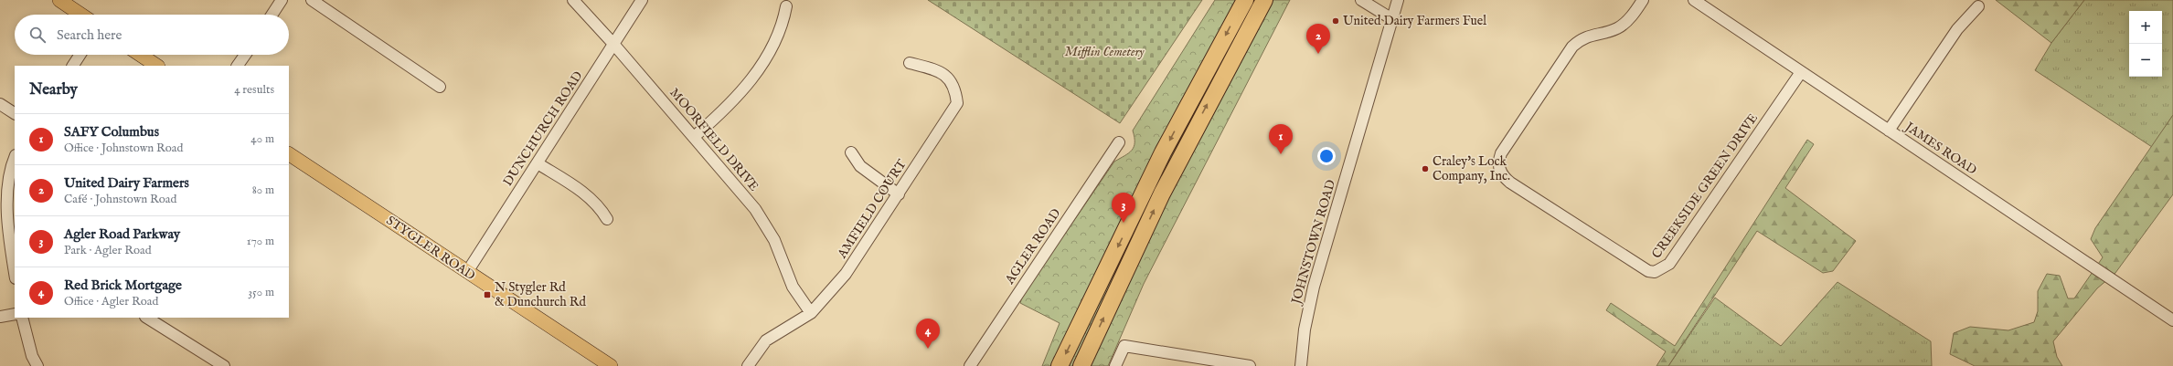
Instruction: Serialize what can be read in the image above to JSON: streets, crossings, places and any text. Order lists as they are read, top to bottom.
{
  "streets": {
    "main road": ["STYGLER ROAD"],
    "street": [
      "DUNCHURCH ROAD",
      "MOORFIELD DRIVE",
      "JAMES ROAD",
      "CREEKSIDE GREEN DRIVE",
      "AMFIELD COURT",
      "JOHNSTOWN ROAD",
      "AGLER ROAD"
    ]
  },
  "crossings": [
    ["DUNCHURCH ROAD", "MOORFIELD DRIVE"],
    ["DUNCHURCH ROAD", "STYGLER ROAD"],
    ["MOORFIELD DRIVE", "AMFIELD COURT"],
    ["JAMES ROAD", "CREEKSIDE GREEN DRIVE"]
  ],
  "parks": ["Mifflin Cemetery"],
  "places": {
    "other": ["United Dairy Farmers Fuel", "Craley's Lock Company, Inc."],
    "transit": ["N Stygler Rd & Dunchurch Rd"]
  },
  "page": {
    "map_buttons": ["+", "−"],
    "search": "Search here",
    "pins": [
      "2",
      "1",
      "3",
      "4"
    ],
    "heading": ["Nearby", "4 results"],
    "list": [
      {
        "mark": "1",
        "name": "SAFY Columbus",
        "note": "Office · Johnstown Road",
        "value": "40 m"
      },
      {
        "mark": "2",
        "name": "United Dairy Farmers",
        "note": "Café · Johnstown Road",
        "value": "80 m"
      },
      {
        "mark": "3",
        "name": "Agler Road Parkway",
        "note": "Park · Agler Road",
        "value": "170 m"
      },
      {
        "mark": "4",
        "name": "Red Brick Mortgage",
        "note": "Office · Agler Road",
        "value": "350 m"
      }
    ]
  }
}
